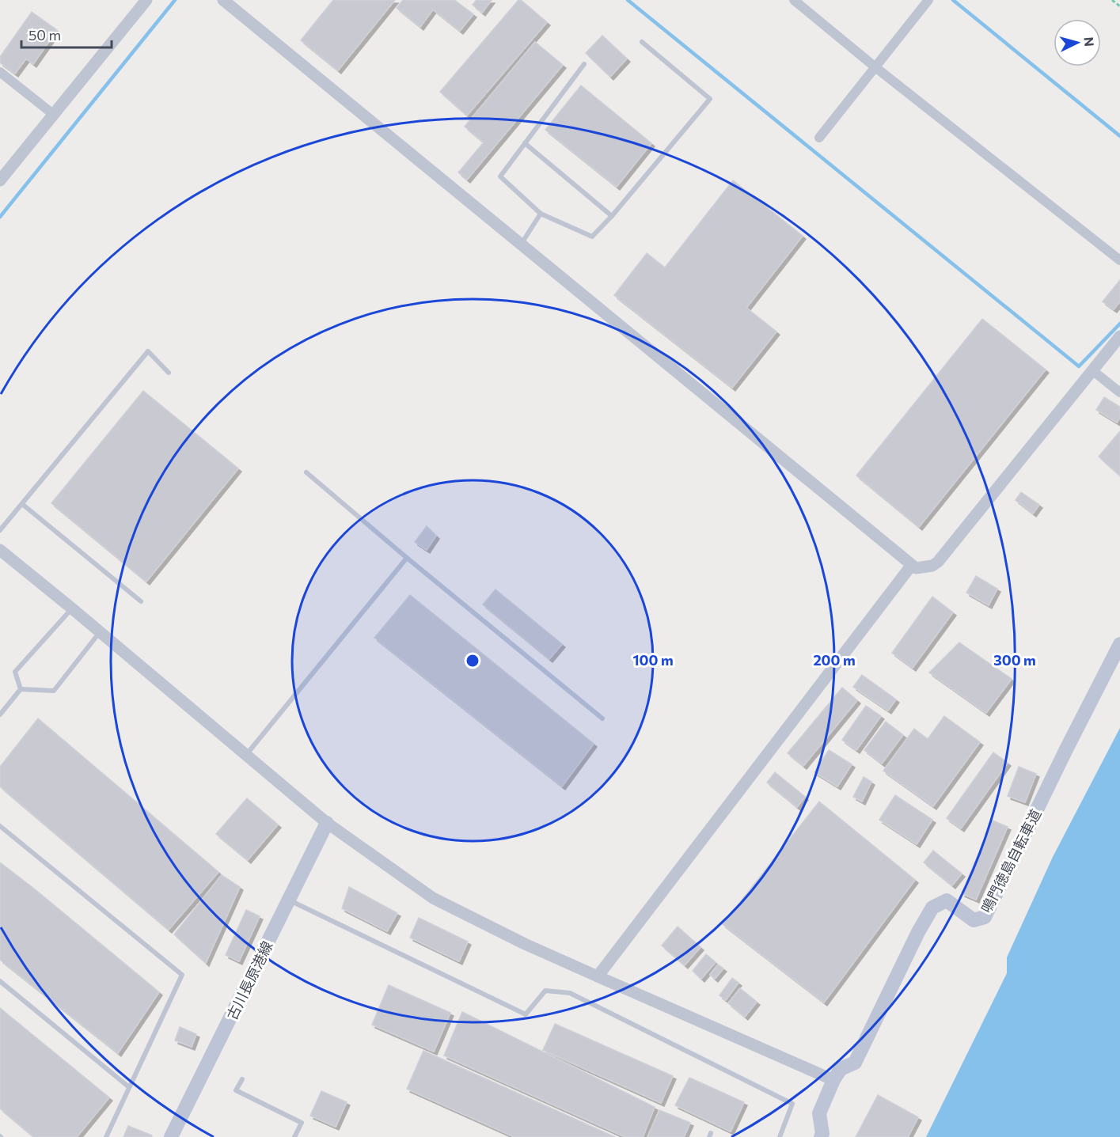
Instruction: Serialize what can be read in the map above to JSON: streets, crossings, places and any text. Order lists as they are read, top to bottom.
{
  "streets": {
    "main road": ["鳴門徳島自転車道", "古川長原港線"]
  },
  "scale_bar": "50 m",
  "north": "right",
  "rings": ["100 m", "200 m", "300 m"]
}
